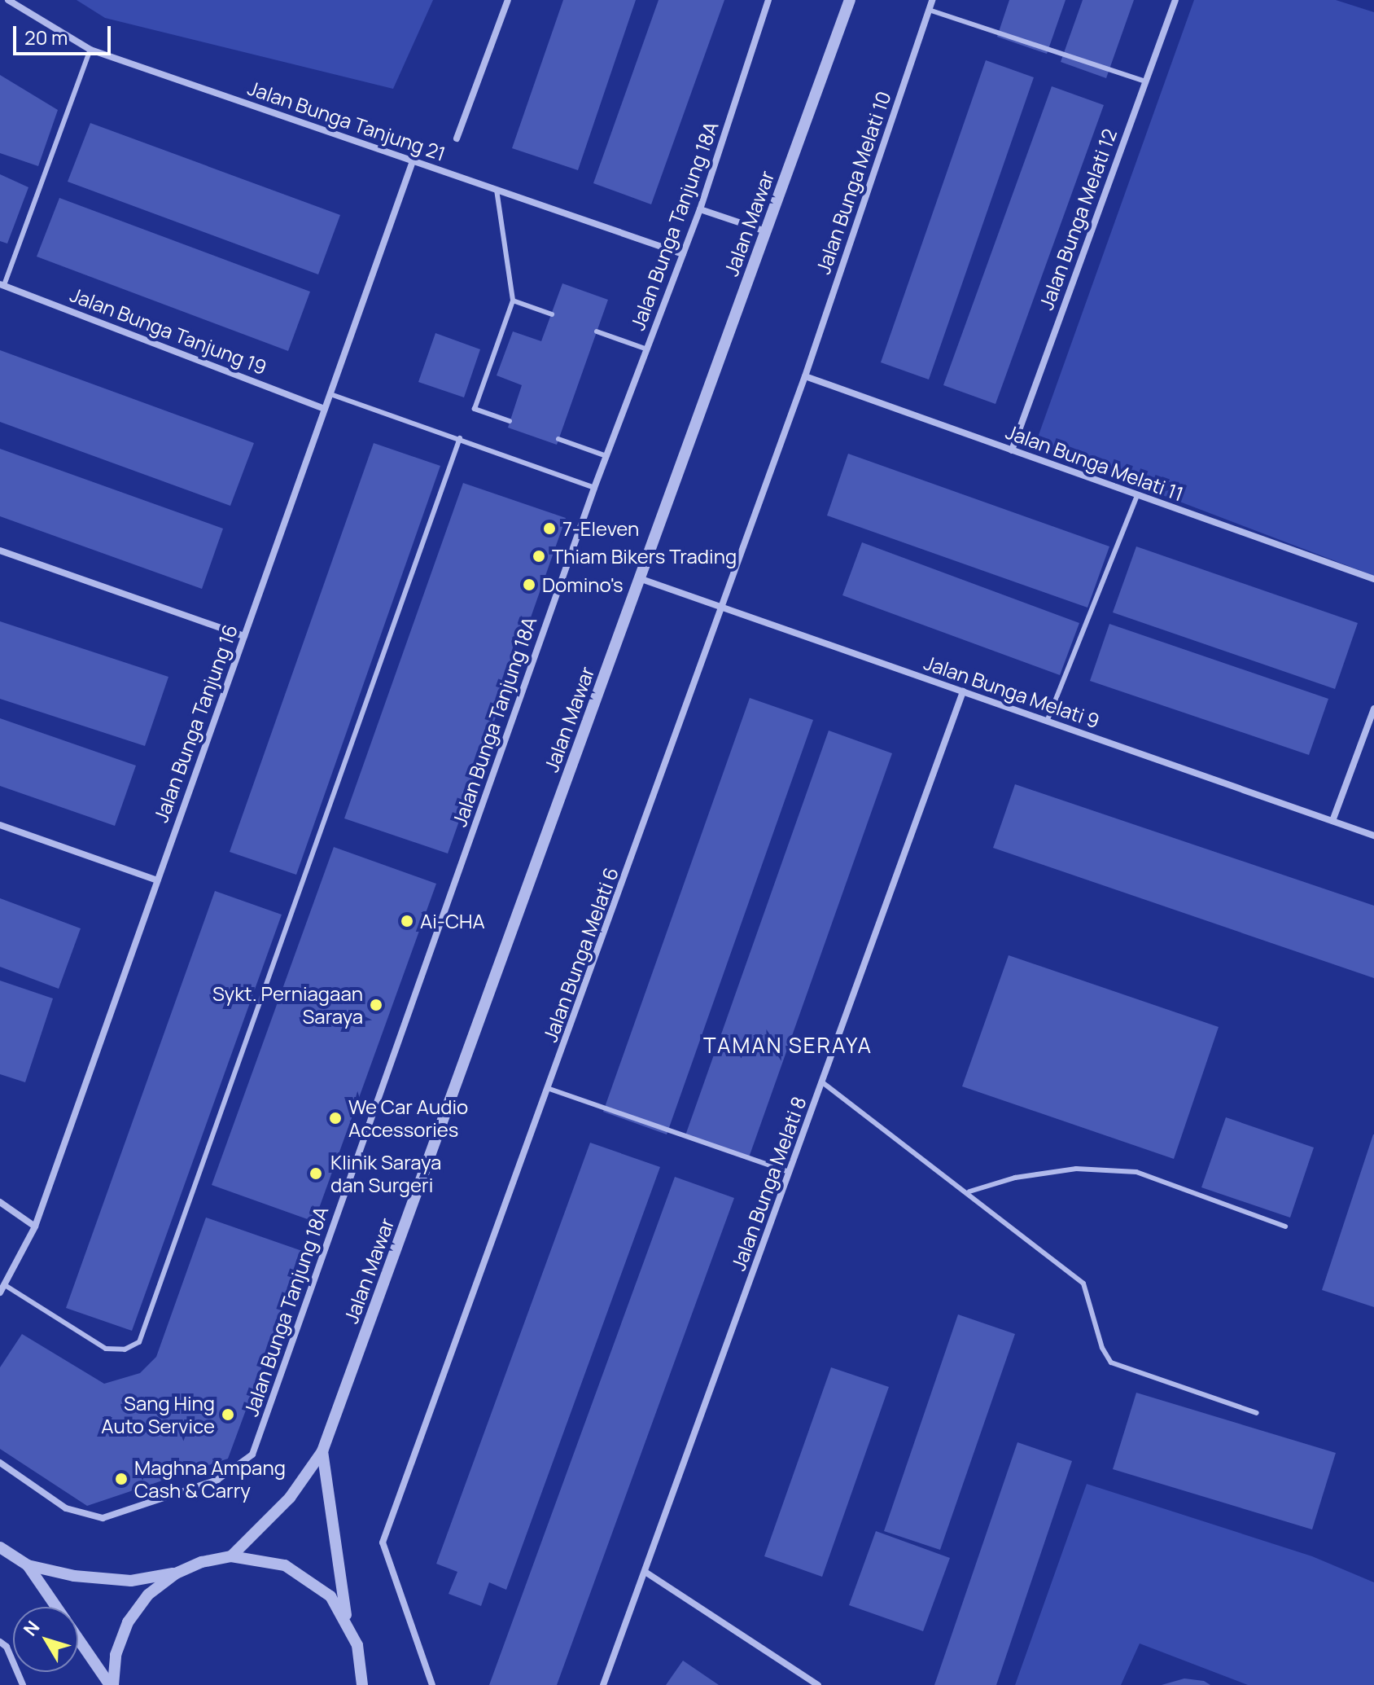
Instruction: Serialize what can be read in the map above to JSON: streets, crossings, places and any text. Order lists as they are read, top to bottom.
{
  "streets": {
    "street": [
      "Jalan Bunga Tanjung 21",
      "Jalan Bunga Melati 10",
      "Jalan Bunga Melati 12",
      "Jalan Mawar",
      "Jalan Bunga Tanjung 18A",
      "Jalan Bunga Tanjung 19",
      "Jalan Bunga Melati 11",
      "Jalan Bunga Melati 9",
      "Jalan Bunga Tanjung 16",
      "Jalan Bunga Melati 6",
      "Jalan Bunga Melati 8"
    ]
  },
  "crossings": [
    ["Jalan Bunga Tanjung 21", "Jalan Bunga Tanjung 18A"],
    ["Jalan Bunga Tanjung 21", "Jalan Bunga Tanjung 16"],
    ["Jalan Bunga Melati 10", "Jalan Bunga Melati 11"],
    ["Jalan Bunga Melati 10", "Jalan Bunga Melati 6"],
    ["Jalan Bunga Melati 12", "Jalan Bunga Melati 11"],
    ["Jalan Mawar", "Jalan Bunga Melati 9"],
    ["Jalan Bunga Tanjung 19", "Jalan Bunga Tanjung 16"],
    ["Jalan Bunga Melati 11", "Jalan Bunga Melati 6"],
    ["Jalan Bunga Melati 9", "Jalan Bunga Melati 6"],
    ["Jalan Bunga Melati 9", "Jalan Bunga Melati 8"]
  ],
  "districts": ["TAMAN SERAYA"],
  "places": [
    "7-Eleven",
    "Thiam Bikers Trading",
    "Domino's",
    "Ai-CHA",
    "Sykt. Perniagaan Saraya",
    "We Car Audio Accessories",
    "Klinik Saraya dan Surgeri",
    "Sang Hing Auto Service",
    "Maghna Ampang Cash & Carry"
  ],
  "scale_bar": "20 m",
  "north": "top left"
}
